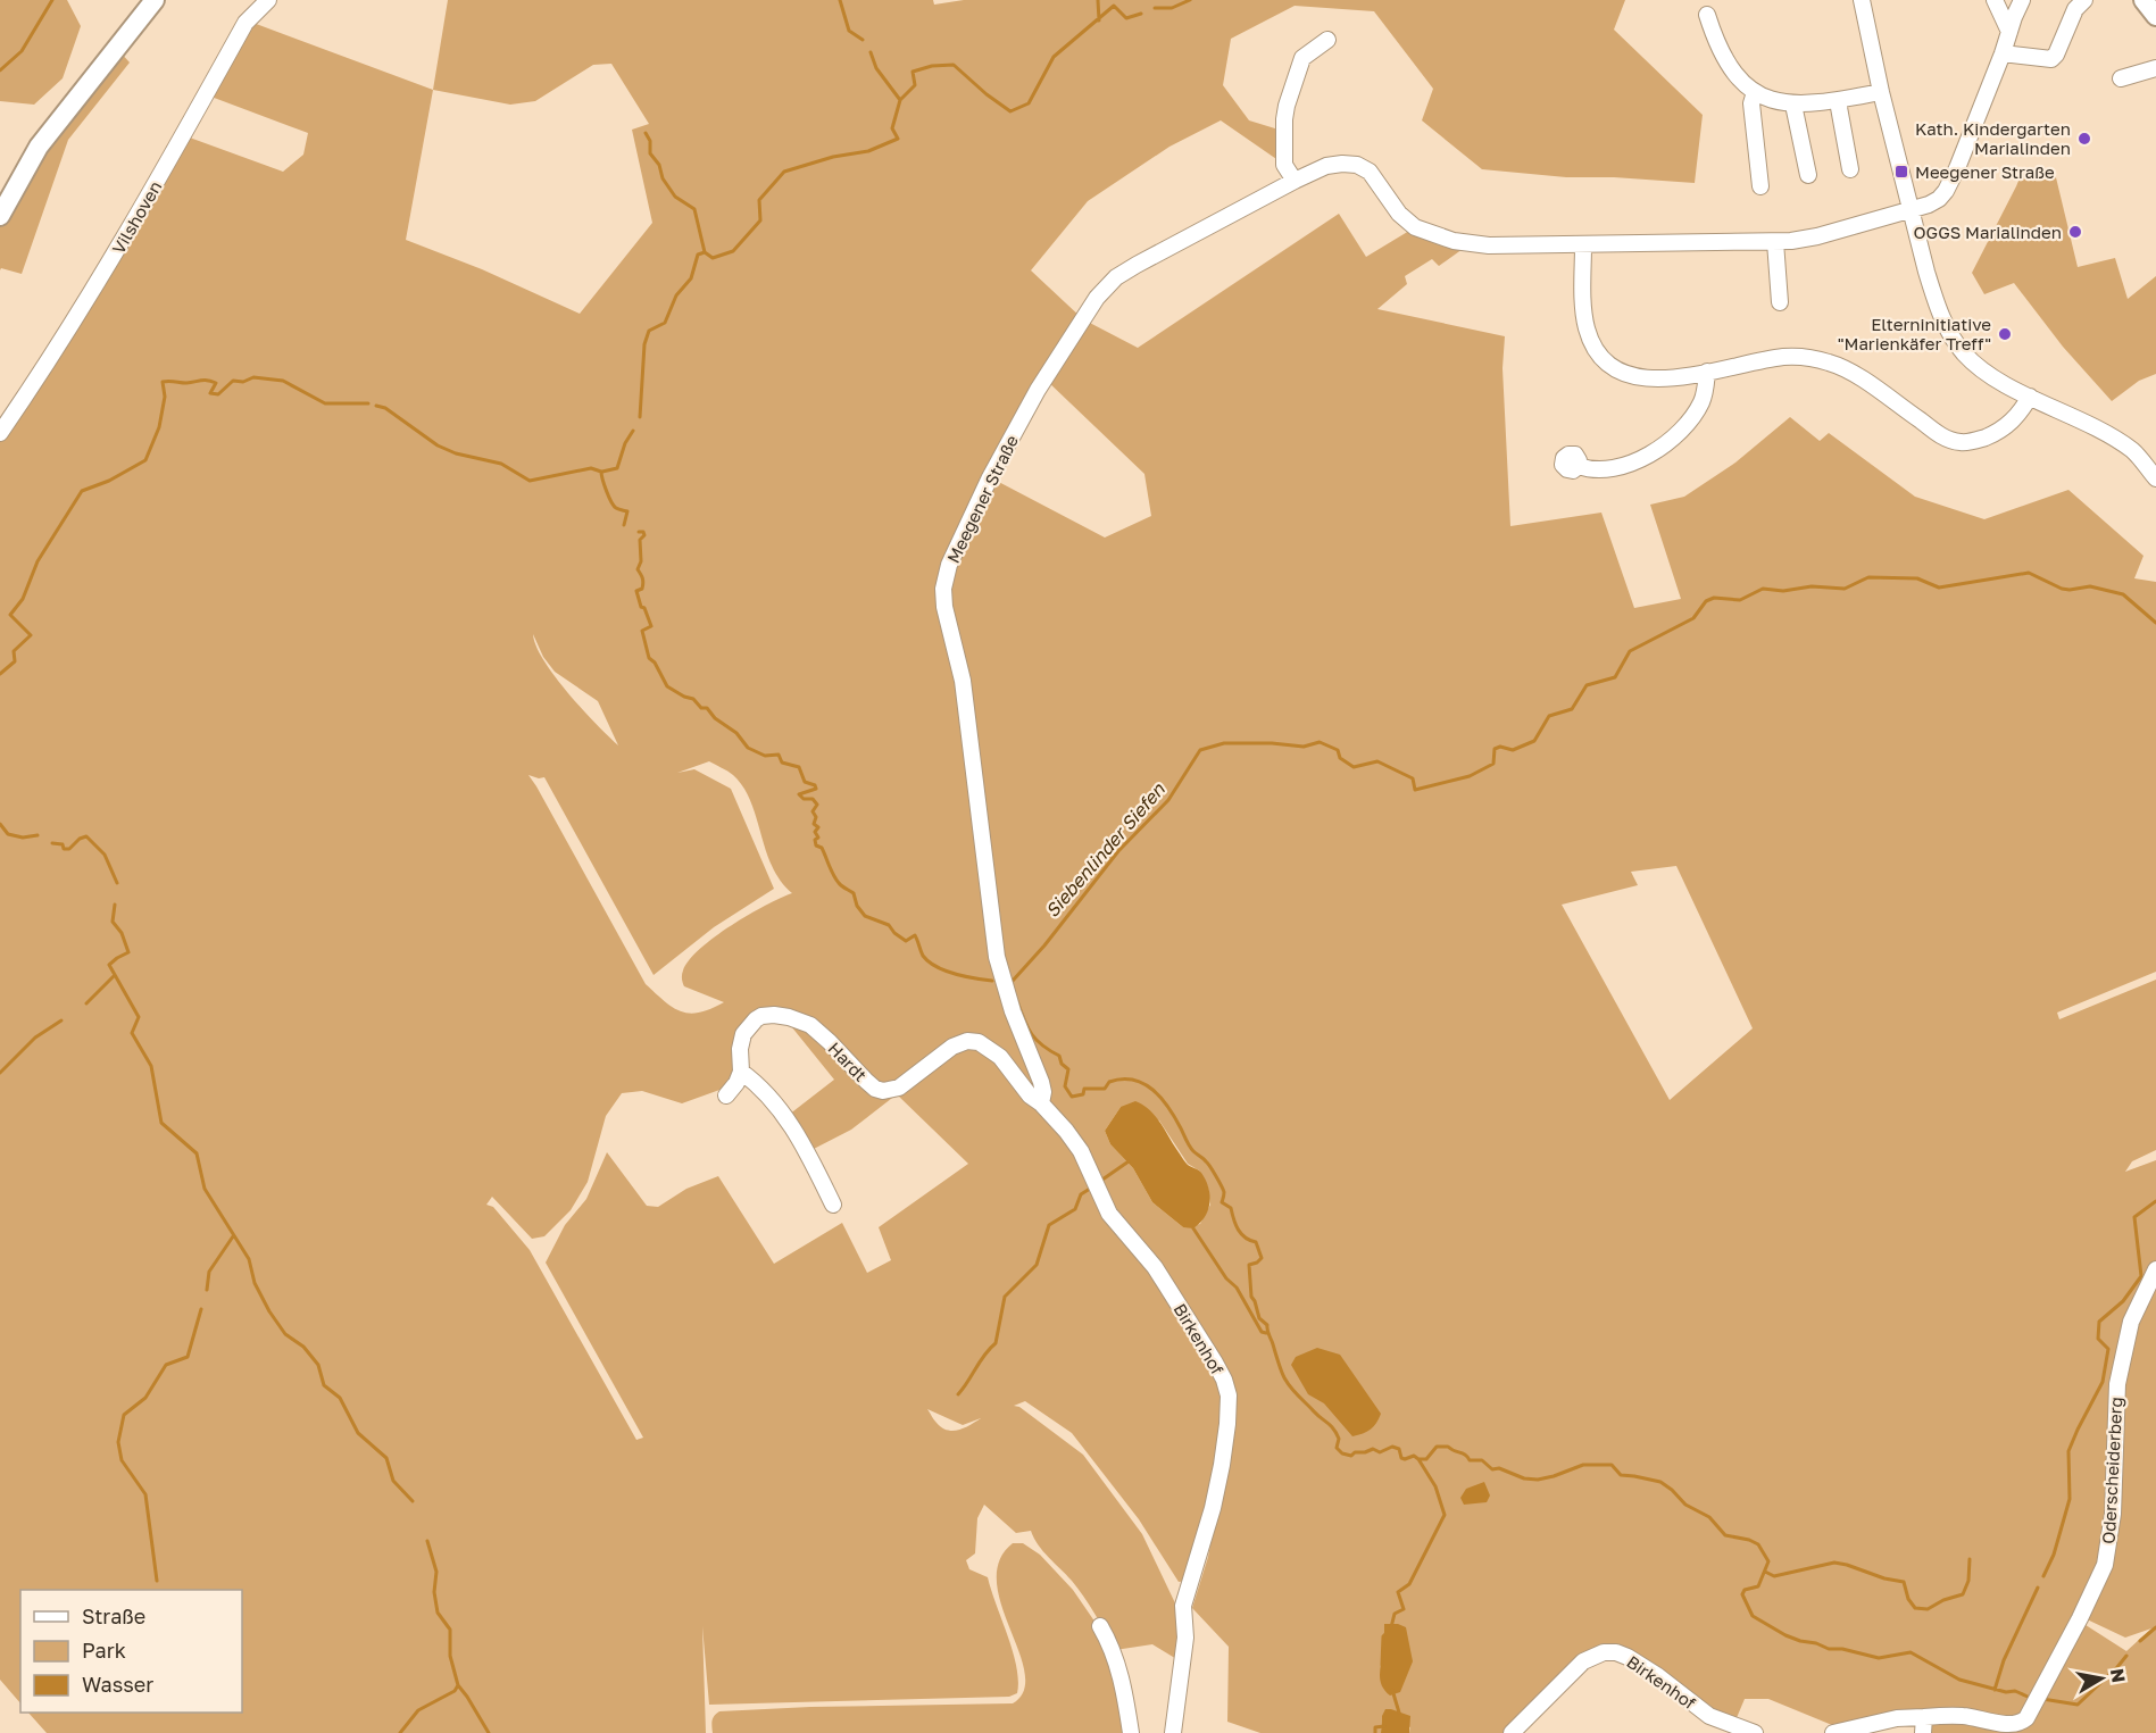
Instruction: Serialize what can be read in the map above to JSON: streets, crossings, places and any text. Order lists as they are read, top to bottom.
{
  "streets": {
    "street": [
      "Vilshoven",
      "Meegener Straße",
      "Hardt",
      "Birkenhof",
      "Oderscheiderberg"
    ]
  },
  "crossings": [
    ["Meegener Straße", "Hardt"],
    ["Meegener Straße", "Birkenhof"],
    ["Hardt", "Birkenhof"]
  ],
  "water": ["Siebenlinder Siefen"],
  "places": {
    "other": ["Kath. Kindergarten Marialinden", "OGGS Marialinden", "Elterninitiative \"Marienkäfer Treff\""],
    "transit": ["Meegener Straße"]
  },
  "legend": ["Straße", "Park", "Wasser"],
  "north": "right"
}
